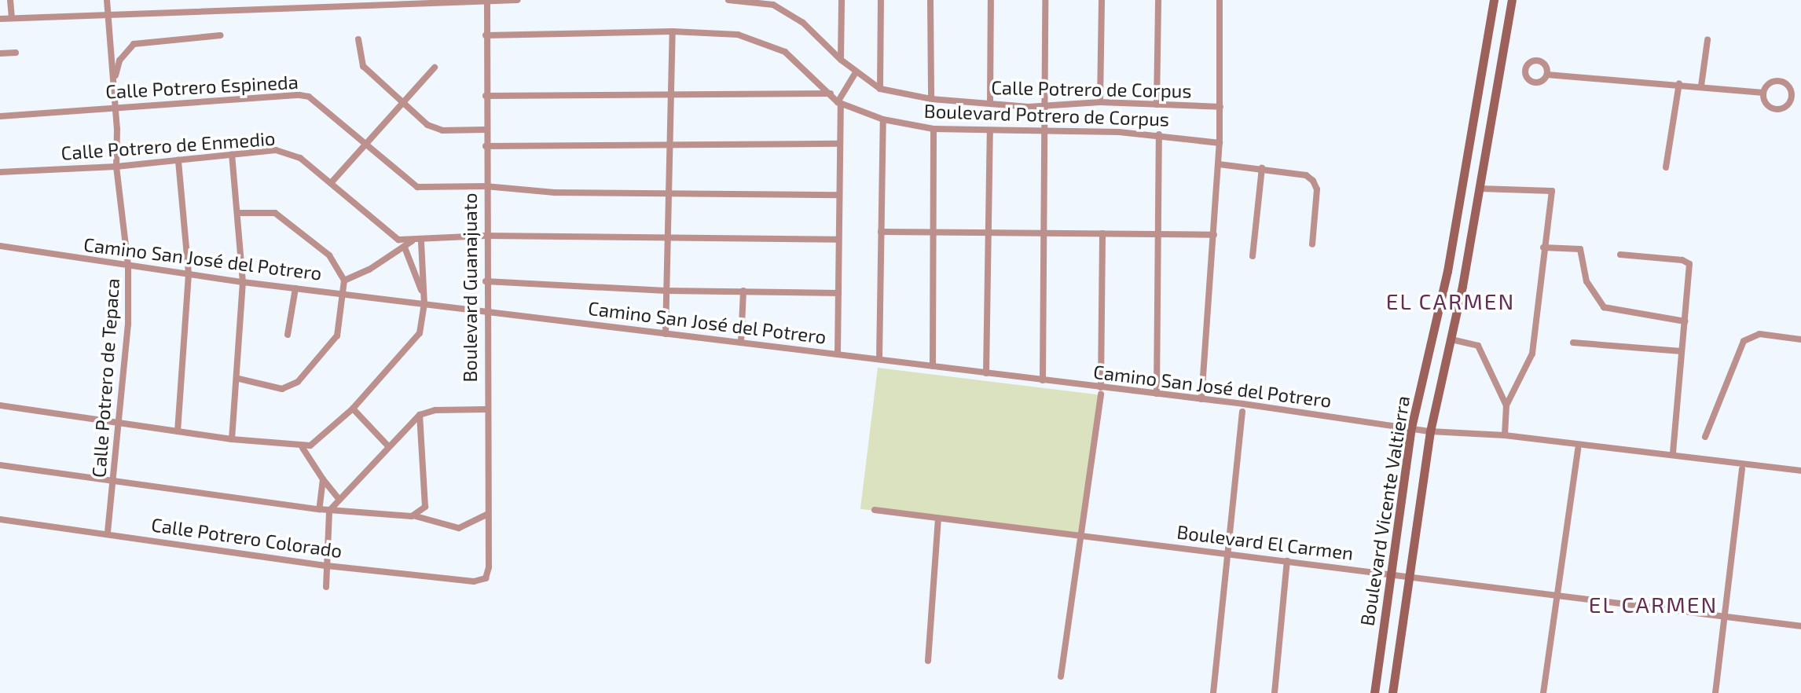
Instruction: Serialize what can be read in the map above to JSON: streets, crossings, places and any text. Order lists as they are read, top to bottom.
{
  "streets": {
    "main road": ["Boulevard Vicente Valtierra"],
    "street": [
      "Calle Potrero Espineda",
      "Calle Potrero de Corpus",
      "Boulevard Potrero de Corpus",
      "Calle Potrero de Enmedio",
      "Camino San José del Potrero",
      "Boulevard Guanajuato",
      "Calle Potrero de Tepaca",
      "Calle Potrero Colorado",
      "Boulevard El Carmen"
    ]
  },
  "crossings": [
    ["Calle Potrero Espineda", "Boulevard Guanajuato"],
    ["Calle Potrero Espineda", "Calle Potrero de Tepaca"],
    ["Calle Potrero de Enmedio", "Boulevard Guanajuato"],
    ["Calle Potrero de Enmedio", "Calle Potrero de Tepaca"],
    ["Camino San José del Potrero", "Boulevard Guanajuato"],
    ["Camino San José del Potrero", "Calle Potrero de Tepaca"],
    ["Camino San José del Potrero", "Boulevard Vicente Valtierra"],
    ["Boulevard Guanajuato", "Calle Potrero Colorado"],
    ["Calle Potrero de Tepaca", "Calle Potrero Colorado"],
    ["Boulevard Vicente Valtierra", "Boulevard El Carmen"]
  ],
  "districts": ["EL CARMEN", "EL CARMEN"]
}
